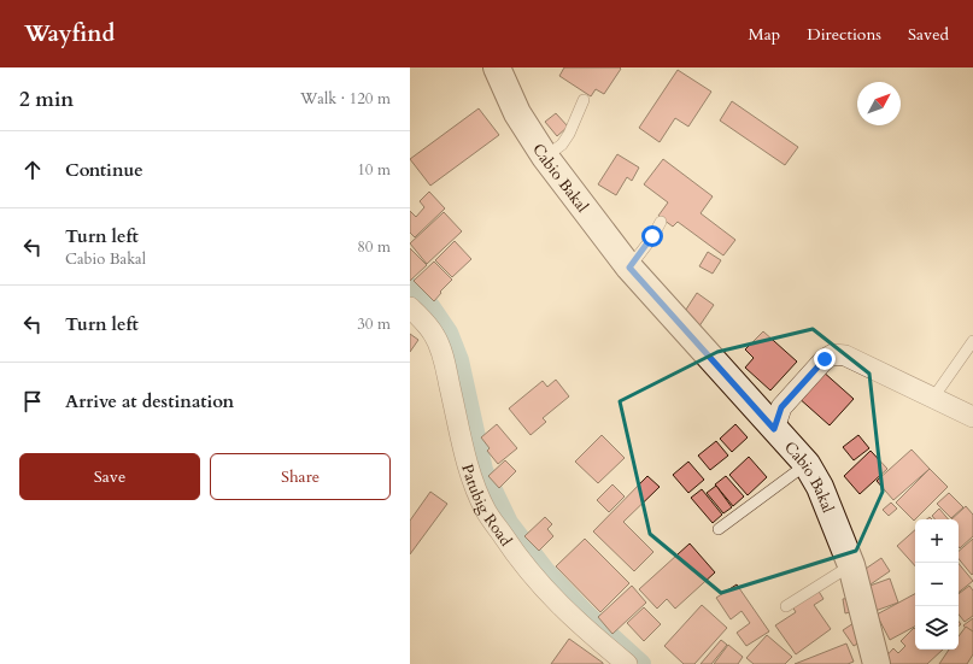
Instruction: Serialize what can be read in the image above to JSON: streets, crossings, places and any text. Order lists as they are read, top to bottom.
{
  "streets": {
    "street": ["Cabio Bakal", "Patubig Road"]
  },
  "north": "top right",
  "page": {
    "header": "Wayfind",
    "nav": ["Map", "Directions", "Saved"],
    "heading": ["2 min", "Walk · 120 m"],
    "list": [
      ["Continue", "10 m"],
      ["Turn left", "Cabio Bakal", "80 m"],
      ["Turn left", "30 m"],
      "Arrive at destination"
    ],
    "buttons": ["Save", "Share"],
    "map_buttons": ["+", "−"]
  }
}
